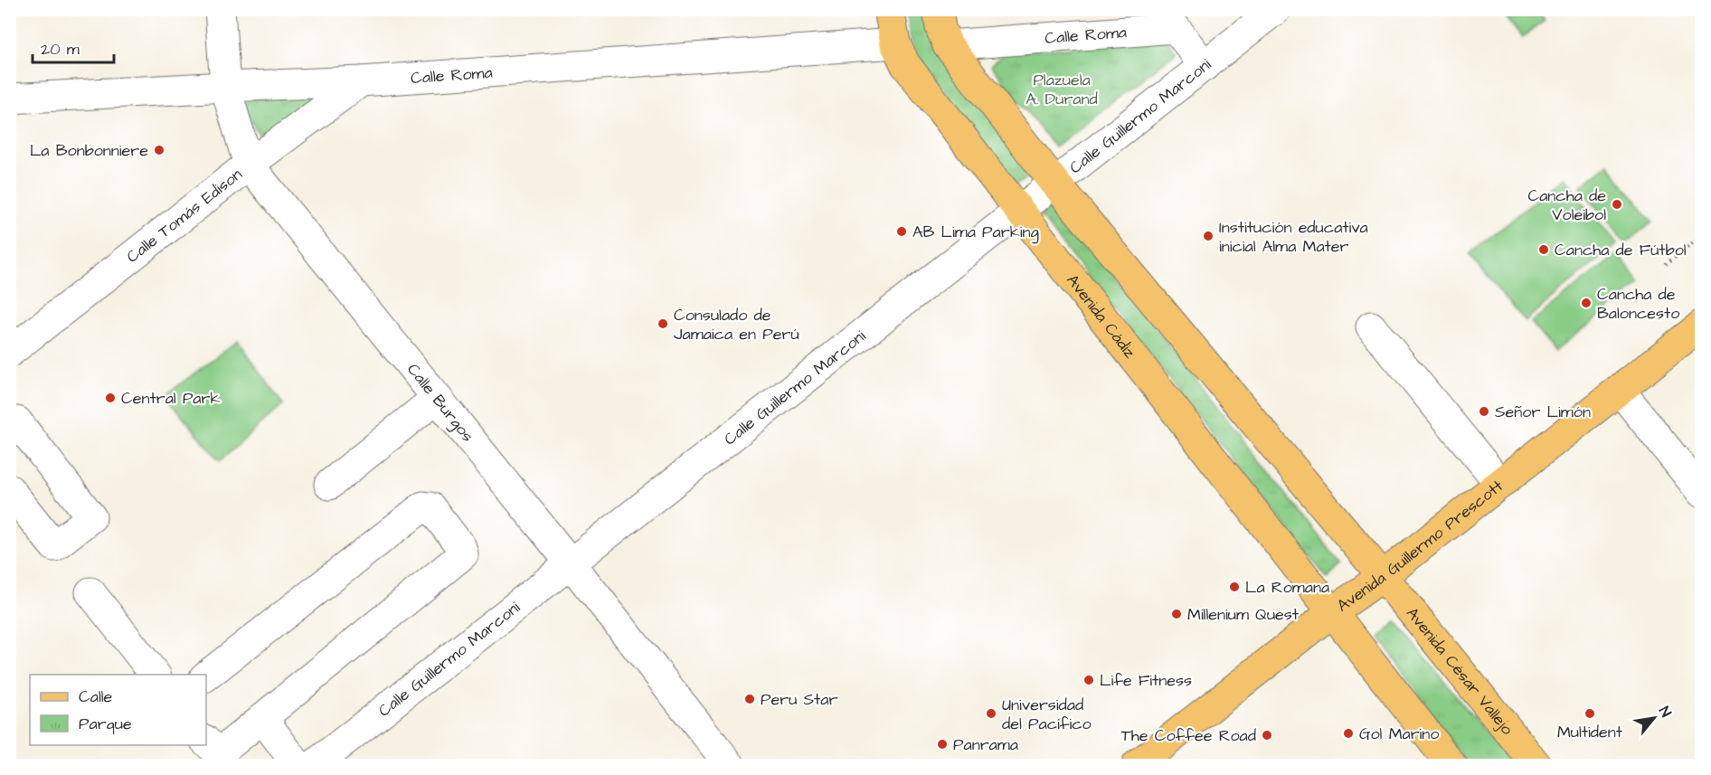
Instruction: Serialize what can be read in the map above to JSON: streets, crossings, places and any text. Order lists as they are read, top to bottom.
{
  "streets": {
    "main road": ["Avenida Cádiz", "Avenida Guillermo Prescott", "Avenida César Vallejo"],
    "street": [
      "Calle Roma",
      "Calle Guillermo Marconi",
      "Calle Tomás Edison",
      "Calle Burgos"
    ]
  },
  "crossings": [
    ["Calle Roma", "Calle Guillermo Marconi"],
    ["Calle Roma", "Calle Tomás Edison"],
    ["Calle Roma", "Avenida Cádiz"],
    ["Calle Roma", "Calle Burgos"],
    ["Calle Guillermo Marconi", "Avenida Cádiz"],
    ["Calle Guillermo Marconi", "Calle Burgos"],
    ["Calle Tomás Edison", "Calle Burgos"],
    ["Avenida Cádiz", "Avenida Guillermo Prescott"],
    ["Avenida Guillermo Prescott", "Avenida César Vallejo"]
  ],
  "parks": ["Plazuela A. Durand"],
  "places": [
    "La Bonbonniere",
    "Cancha de Voleibol",
    "AB Lima Parking",
    "Institución educativa inicial Alma Mater",
    "Cancha de Fútbol",
    "Cancha de Baloncesto",
    "Consulado de Jamaica en Perú",
    "Central Park",
    "Señor Limón",
    "La Romana",
    "Millenium Quest",
    "Life Fitness",
    "Peru Star",
    "Universidad del Pacífico",
    "Multident",
    "Gol Marino",
    "The Coffee Road",
    "Panrama"
  ],
  "legend": ["Calle", "Parque"],
  "scale_bar": "20 m",
  "north": "top right"
}
